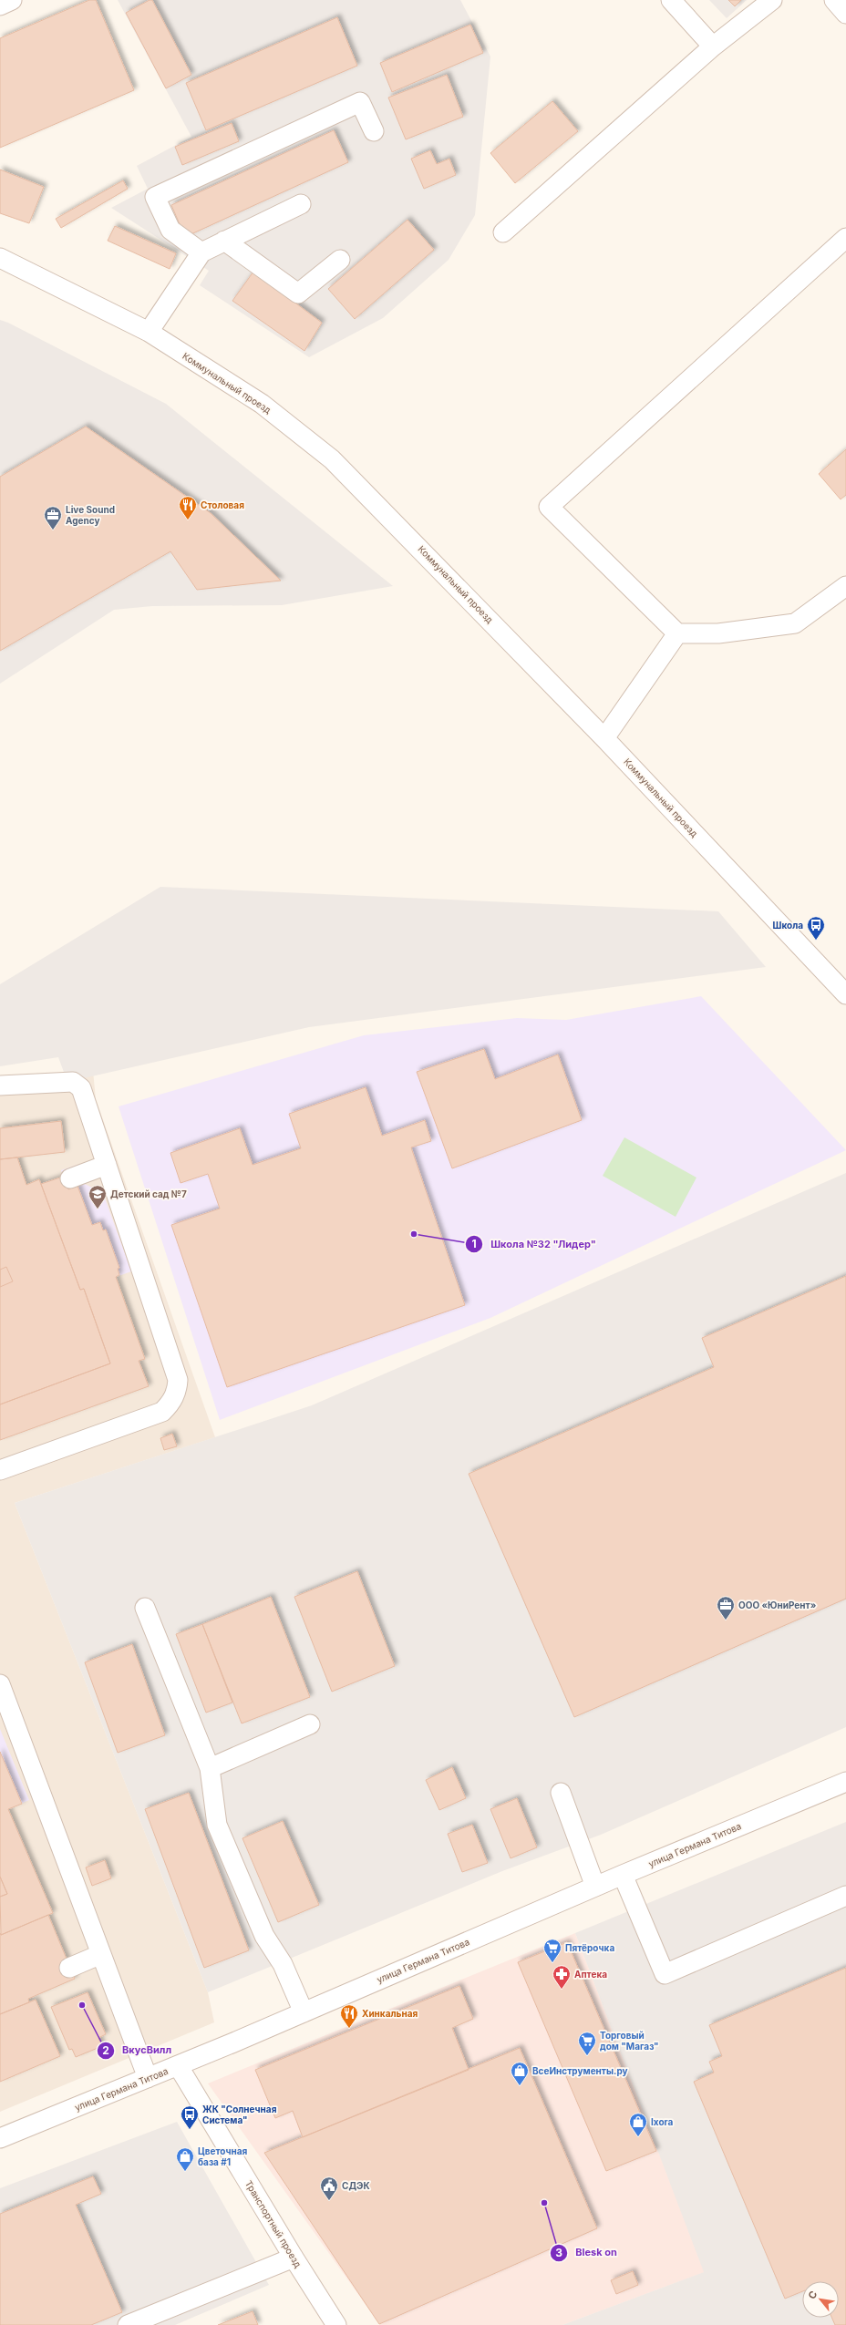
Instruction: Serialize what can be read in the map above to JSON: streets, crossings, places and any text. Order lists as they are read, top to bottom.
{
  "streets": {
    "street": ["Коммунальный проезд", "улица Германа Титова", "Транспортный проезд"]
  },
  "crossings": [
    ["улица Германа Титова", "Транспортный проезд"]
  ],
  "places": {
    "restaurant": ["Столовая", "Хинкальная"],
    "office": ["Live Sound Agency", "ООО «ЮниРент»"],
    "bus stop": ["Школа", "ЖК \"Солнечная Система\""],
    "school or university": ["Детский сад №7"],
    "other": ["Школа №32 \"Лидер\"", "ВкусВилл", "Blesk on"],
    "supermarket": ["Пятёрочка", "Торговый дом \"Магаз\""],
    "pharmacy": ["Аптека"],
    "shop": ["ВсеИнструменты.ру", "Ixora", "Цветочная база #1"],
    "public building": ["СДЭК"]
  },
  "north": "top left"
}
